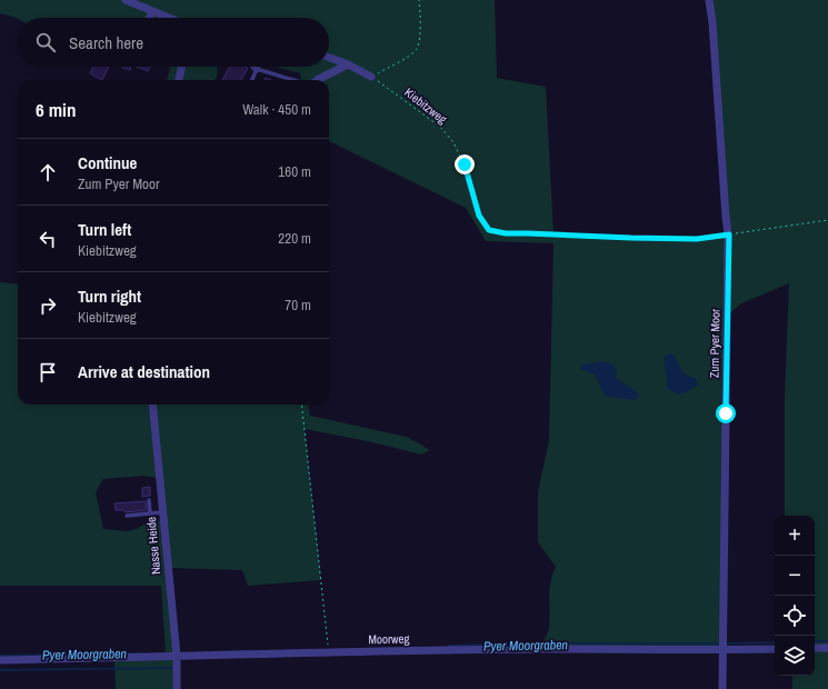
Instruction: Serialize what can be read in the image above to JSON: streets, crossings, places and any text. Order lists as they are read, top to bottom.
{
  "streets": {
    "street": ["Zum Pyer Moor", "Nasse Heide", "Moorweg"],
    "path": ["Kiebitzweg"]
  },
  "crossings": [
    ["Kiebitzweg", "Zum Pyer Moor"],
    ["Zum Pyer Moor", "Moorweg"],
    ["Nasse Heide", "Moorweg"]
  ],
  "water": ["Pyer Moorgraben"],
  "page": {
    "search": "Search here",
    "heading": ["6 min", "Walk · 450 m"],
    "list": [
      ["Continue", "Zum Pyer Moor", "160 m"],
      ["Turn left", "Kiebitzweg", "220 m"],
      ["Turn right", "Kiebitzweg", "70 m"],
      "Arrive at destination"
    ],
    "map_buttons": ["+", "−"]
  }
}
